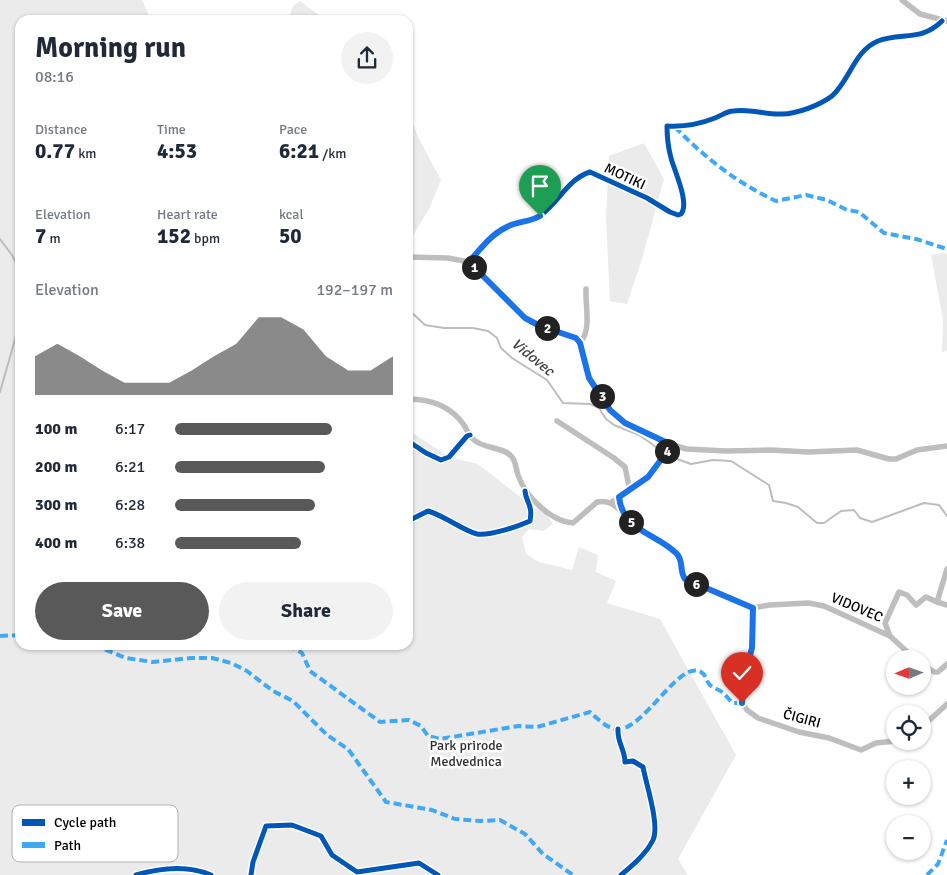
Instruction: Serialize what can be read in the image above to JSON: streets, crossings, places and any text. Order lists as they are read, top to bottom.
{
  "streets": {
    "street": ["MOTIKI", "VIDOVEC", "ČIGIRI"]
  },
  "crossings": [
    ["VIDOVEC", "ČIGIRI"]
  ],
  "water": ["Vidovec"],
  "parks": ["Park prirode Medvednica"],
  "legend": ["Cycle path", "Path"],
  "north": "left",
  "page": {
    "heading": ["Morning run", "08:16"],
    "stats": [
      ["Distance", "0.77 km"],
      ["Time", "4:53"],
      ["Pace", "6:21 /km"],
      ["Elevation", "7 m"],
      ["Heart rate", "152 bpm"],
      ["kcal", "50"]
    ],
    "pins": [
      "1",
      "2",
      "3",
      "4",
      "5",
      "6"
    ],
    "chart": ["Elevation", "192–197 m"],
    "list": [
      {
        "name": "100 m",
        "note": "6:17"
      },
      {
        "name": "200 m",
        "note": "6:21"
      },
      {
        "name": "300 m",
        "note": "6:28"
      },
      {
        "name": "400 m",
        "note": "6:38"
      }
    ],
    "buttons": ["Save", "Share"],
    "map_buttons": ["+", "−"]
  }
}
